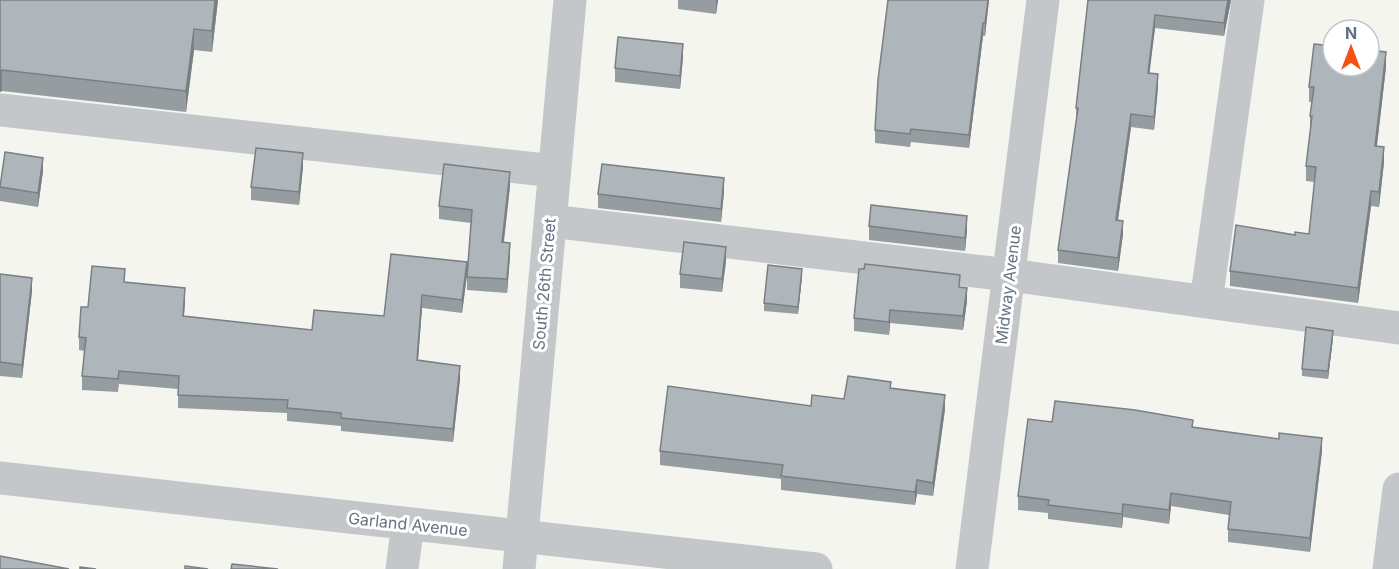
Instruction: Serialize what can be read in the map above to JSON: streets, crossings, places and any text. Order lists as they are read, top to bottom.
{
  "streets": {
    "street": ["South 26th Street", "Midway Avenue", "Garland Avenue"]
  },
  "crossings": [
    ["South 26th Street", "Garland Avenue"]
  ],
  "north": "top"
}
